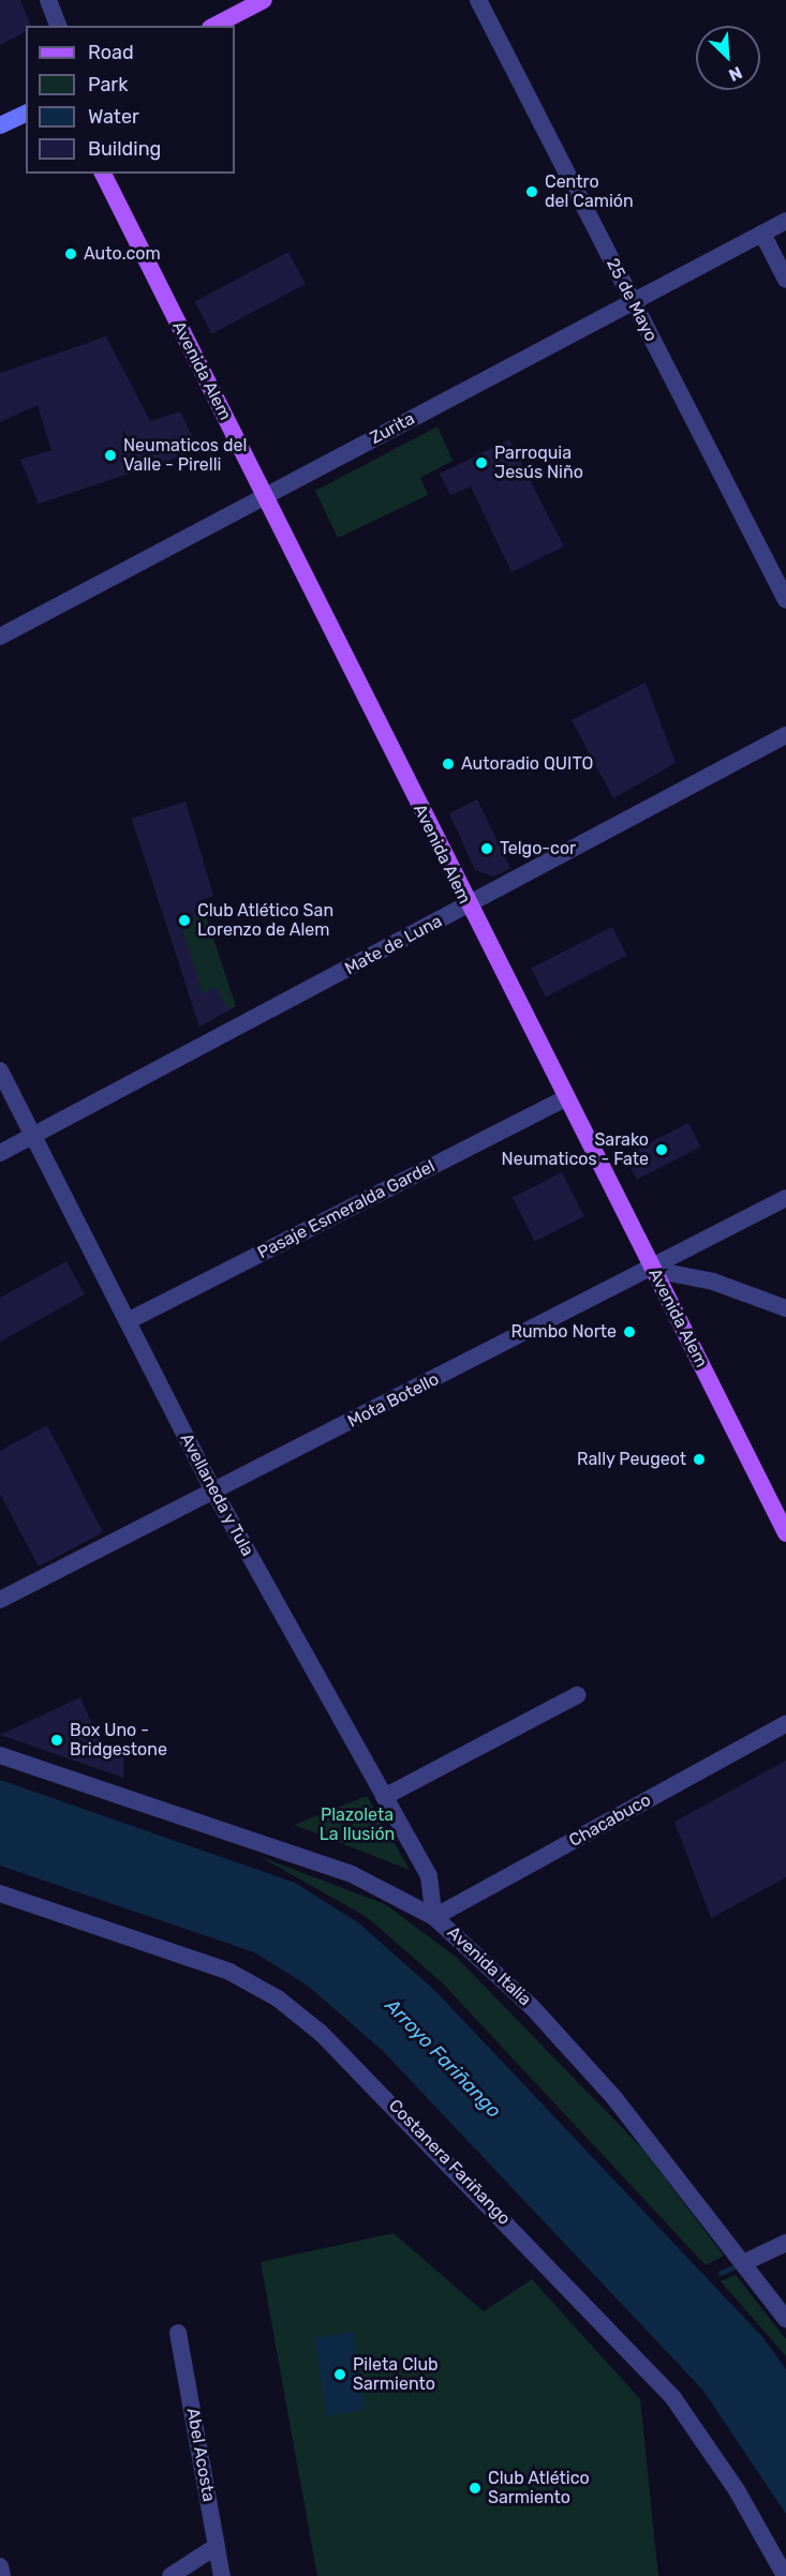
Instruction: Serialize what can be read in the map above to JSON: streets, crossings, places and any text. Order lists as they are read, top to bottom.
{
  "streets": {
    "main road": ["Avenida Alem"],
    "street": [
      "25 de Mayo",
      "Zurita",
      "Mate de Luna",
      "Pasaje Esmeralda Gardel",
      "Mota Botello",
      "Avellaneda y Tula",
      "Chacabuco",
      "Avenida Italia",
      "Costanera Fariñango",
      "Abel Acosta"
    ]
  },
  "crossings": [
    ["25 de Mayo", "Zurita"],
    ["Avenida Alem", "Zurita"],
    ["Avenida Alem", "Mate de Luna"],
    ["Avenida Alem", "Pasaje Esmeralda Gardel"],
    ["Avenida Alem", "Mota Botello"],
    ["Mate de Luna", "Avellaneda y Tula"],
    ["Pasaje Esmeralda Gardel", "Avellaneda y Tula"],
    ["Mota Botello", "Avellaneda y Tula"],
    ["Avellaneda y Tula", "Chacabuco"],
    ["Avellaneda y Tula", "Avenida Italia"],
    ["Chacabuco", "Avenida Italia"]
  ],
  "water": ["Arroyo Fariñango"],
  "parks": ["Plazoleta La Ilusión"],
  "places": [
    "Centro del Camión",
    "Auto.com",
    "Neumaticos del Valle - Pirelli",
    "Parroquia Jesús Niño",
    "Autoradio QUITO",
    "Telgo-cor",
    "Club Atlético San Lorenzo de Alem",
    "Sarako Neumaticos - Fate",
    "Rumbo Norte",
    "Rally Peugeot",
    "Box Uno - Bridgestone",
    "Pileta Club Sarmiento",
    "Club Atlético Sarmiento"
  ],
  "legend": [
    "Road",
    "Park",
    "Water",
    "Building"
  ],
  "north": "bottom right"
}
